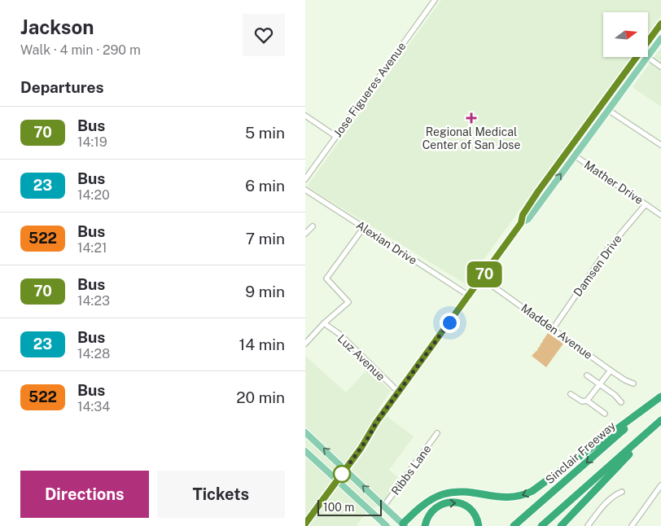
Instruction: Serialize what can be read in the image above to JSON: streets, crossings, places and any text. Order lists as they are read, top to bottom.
{
  "streets": {
    "highway": ["Sinclair Freeway"],
    "street": [
      "Jose Figueres Avenue",
      "Mather Drive",
      "Alexian Drive",
      "Damsen Drive",
      "Madden Avenue",
      "Luz Avenue",
      "Ribbs Lane"
    ]
  },
  "crossings": [
    ["Mather Drive", "Damsen Drive"],
    ["Damsen Drive", "Madden Avenue"]
  ],
  "places": {
    "health": ["Regional Medical Center of San Jose"]
  },
  "lines": ["bus line 70"],
  "scale_bar": "100 m",
  "north": "right",
  "page": {
    "heading": [
      ["Jackson", "Walk · 4 min · 290 m"],
      "Departures"
    ],
    "on_map": "70",
    "list": [
      {
        "mark": "70",
        "name": "Bus",
        "note": "14:19",
        "value": "5 min"
      },
      {
        "mark": "23",
        "name": "Bus",
        "note": "14:20",
        "value": "6 min"
      },
      {
        "mark": "522",
        "name": "Bus",
        "note": "14:21",
        "value": "7 min"
      },
      {
        "mark": "70",
        "name": "Bus",
        "note": "14:23",
        "value": "9 min"
      },
      {
        "mark": "23",
        "name": "Bus",
        "note": "14:28",
        "value": "14 min"
      },
      {
        "mark": "522",
        "name": "Bus",
        "note": "14:34",
        "value": "20 min"
      }
    ],
    "buttons": ["Directions", "Tickets"],
    "scale": "100 m"
  }
}
